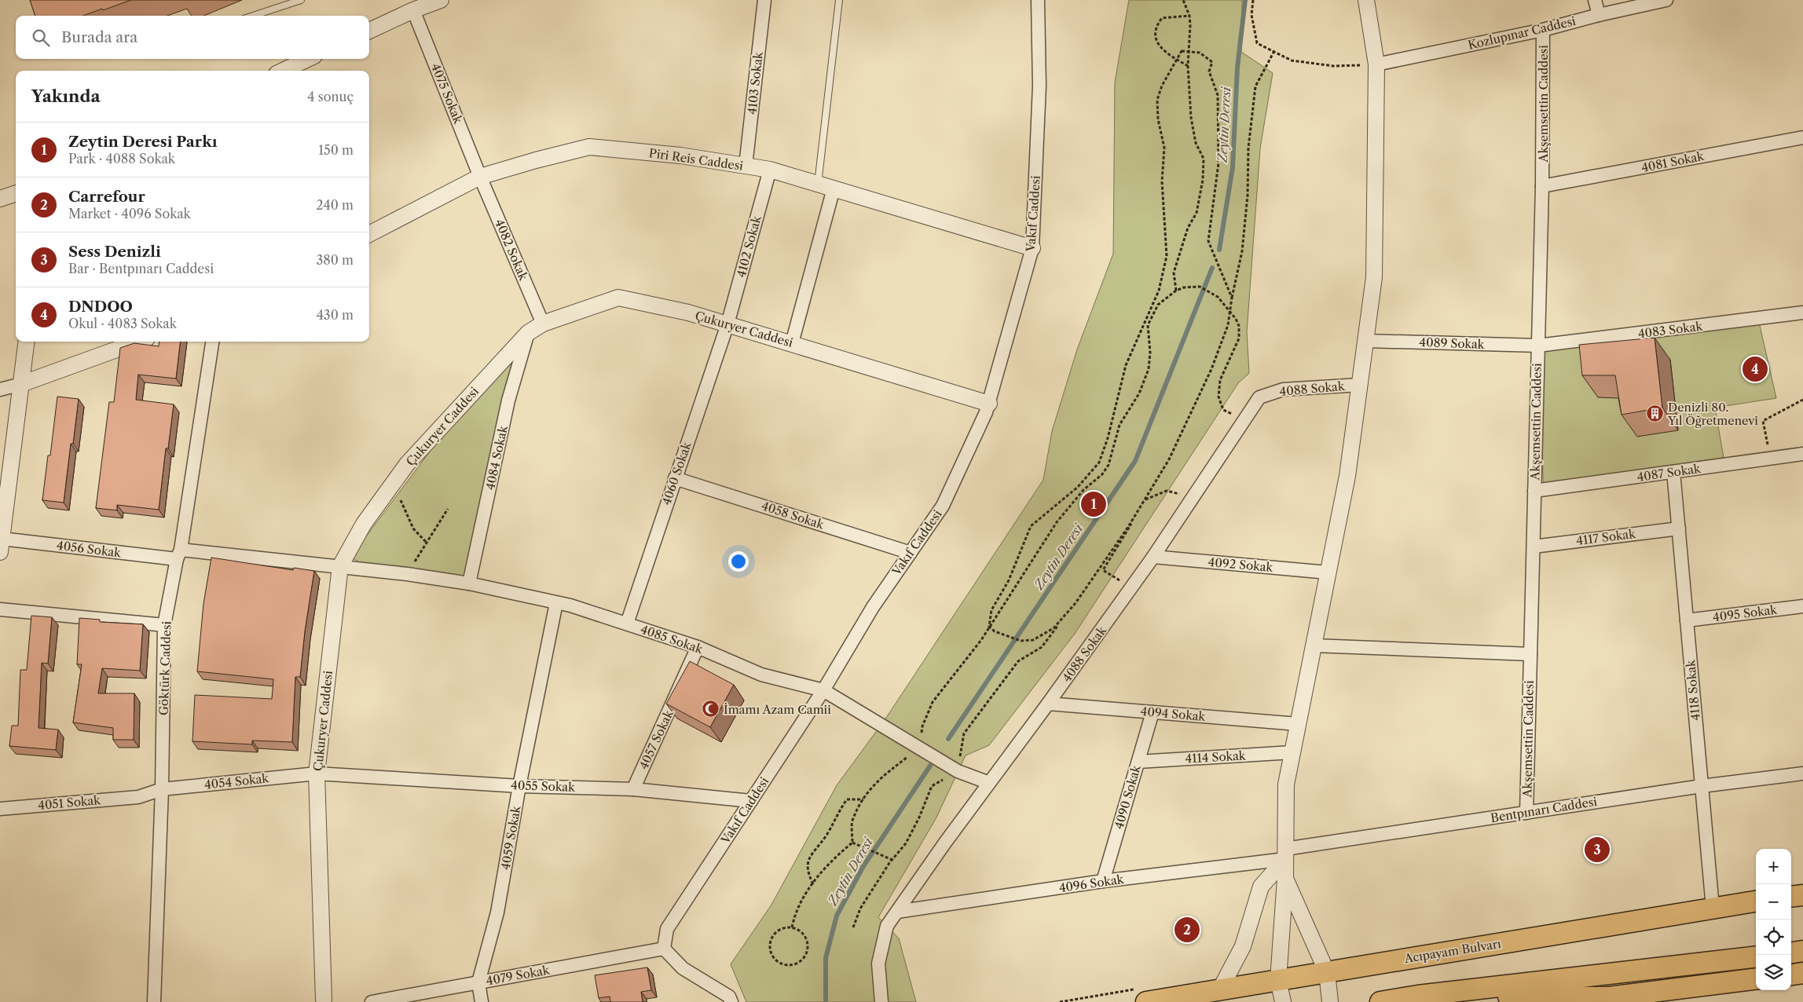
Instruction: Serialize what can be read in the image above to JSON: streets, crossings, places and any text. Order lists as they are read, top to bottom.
{
  "streets": {
    "main road": ["Acıpayam Bulvarı"],
    "street": [
      "Kozlupınar Caddesi",
      "4103 Sokak",
      "4075 Sokak",
      "Akşemsettin Caddesi",
      "Piri Reis Caddesi",
      "4081 Sokak",
      "Vakıf Caddesi",
      "4102 Sokak",
      "4082 Sokak",
      "Çukuryer Caddesi",
      "4083 Sokak",
      "4089 Sokak",
      "4088 Sokak",
      "4084 Sokak",
      "4087 Sokak",
      "4060 Sokak",
      "4058 Sokak",
      "4117 Sokak",
      "4056 Sokak",
      "4092 Sokak",
      "4095 Sokak",
      "4085 Sokak",
      "Göktürk Caddesi",
      "4118 Sokak",
      "4094 Sokak",
      "4057 Sokak",
      "4114 Sokak",
      "4054 Sokak",
      "4055 Sokak",
      "4090 Sokak",
      "4051 Sokak",
      "Bentpınarı Caddesi",
      "4059 Sokak",
      "4096 Sokak",
      "4079 Sokak"
    ]
  },
  "crossings": [
    ["Kozlupınar Caddesi", "Akşemsettin Caddesi"],
    ["4103 Sokak", "Piri Reis Caddesi"],
    ["4075 Sokak", "Piri Reis Caddesi"],
    ["4075 Sokak", "4082 Sokak"],
    ["Akşemsettin Caddesi", "4081 Sokak"],
    ["Akşemsettin Caddesi", "4083 Sokak"],
    ["Akşemsettin Caddesi", "4089 Sokak"],
    ["Akşemsettin Caddesi", "4087 Sokak"],
    ["Akşemsettin Caddesi", "4117 Sokak"],
    ["Akşemsettin Caddesi", "Bentpınarı Caddesi"],
    ["Piri Reis Caddesi", "Vakıf Caddesi"],
    ["Piri Reis Caddesi", "4102 Sokak"],
    ["Piri Reis Caddesi", "4082 Sokak"],
    ["Vakıf Caddesi", "Çukuryer Caddesi"],
    ["Vakıf Caddesi", "4058 Sokak"],
    ["Vakıf Caddesi", "4085 Sokak"],
    ["Vakıf Caddesi", "4055 Sokak"],
    ["Vakıf Caddesi", "4079 Sokak"],
    ["4102 Sokak", "Çukuryer Caddesi"],
    ["4102 Sokak", "4060 Sokak"],
    ["4082 Sokak", "Çukuryer Caddesi"],
    ["Çukuryer Caddesi", "4084 Sokak"],
    ["Çukuryer Caddesi", "4060 Sokak"],
    ["Çukuryer Caddesi", "4056 Sokak"],
    ["Çukuryer Caddesi", "4085 Sokak"],
    ["Çukuryer Caddesi", "4054 Sokak"],
    ["4083 Sokak", "4089 Sokak"],
    ["4088 Sokak", "4092 Sokak"],
    ["4088 Sokak", "4085 Sokak"],
    ["4088 Sokak", "4094 Sokak"],
    ["4088 Sokak", "4096 Sokak"],
    ["4084 Sokak", "4085 Sokak"],
    ["4087 Sokak", "4118 Sokak"],
    ["4060 Sokak", "4058 Sokak"],
    ["4060 Sokak", "4085 Sokak"],
    ["4117 Sokak", "4118 Sokak"],
    ["4056 Sokak", "4085 Sokak"],
    ["4056 Sokak", "Göktürk Caddesi"],
    ["4095 Sokak", "4118 Sokak"],
    ["4085 Sokak", "4057 Sokak"],
    ["4085 Sokak", "4059 Sokak"],
    ["Göktürk Caddesi", "4054 Sokak"],
    ["4118 Sokak", "Bentpınarı Caddesi"],
    ["4118 Sokak", "Acıpayam Bulvarı"],
    ["4094 Sokak", "4090 Sokak"],
    ["4057 Sokak", "4055 Sokak"],
    ["4114 Sokak", "4090 Sokak"],
    ["4054 Sokak", "4055 Sokak"],
    ["4054 Sokak", "4051 Sokak"],
    ["4055 Sokak", "4059 Sokak"],
    ["4090 Sokak", "4096 Sokak"],
    ["Bentpınarı Caddesi", "4096 Sokak"],
    ["4059 Sokak", "4079 Sokak"]
  ],
  "water": ["Zeytin Deresi"],
  "places": {
    "building": ["Denizli 80. Yıl Öğretmenevi"],
    "mosque": ["İmamı Azam Camii"]
  },
  "page": {
    "search": "Burada ara",
    "heading": ["Yakında", "4 sonuç"],
    "list": [
      {
        "mark": "1",
        "name": "Zeytin Deresi Parkı",
        "note": "Park · 4088 Sokak",
        "value": "150 m"
      },
      {
        "mark": "2",
        "name": "Carrefour",
        "note": "Market · 4096 Sokak",
        "value": "240 m"
      },
      {
        "mark": "3",
        "name": "Sess Denizli",
        "note": "Bar · Bentpınarı Caddesi",
        "value": "380 m"
      },
      {
        "mark": "4",
        "name": "DNDOO",
        "note": "Okul · 4083 Sokak",
        "value": "430 m"
      }
    ],
    "pins": [
      "4",
      "1",
      "3",
      "2"
    ],
    "map_buttons": ["+", "−"]
  }
}
